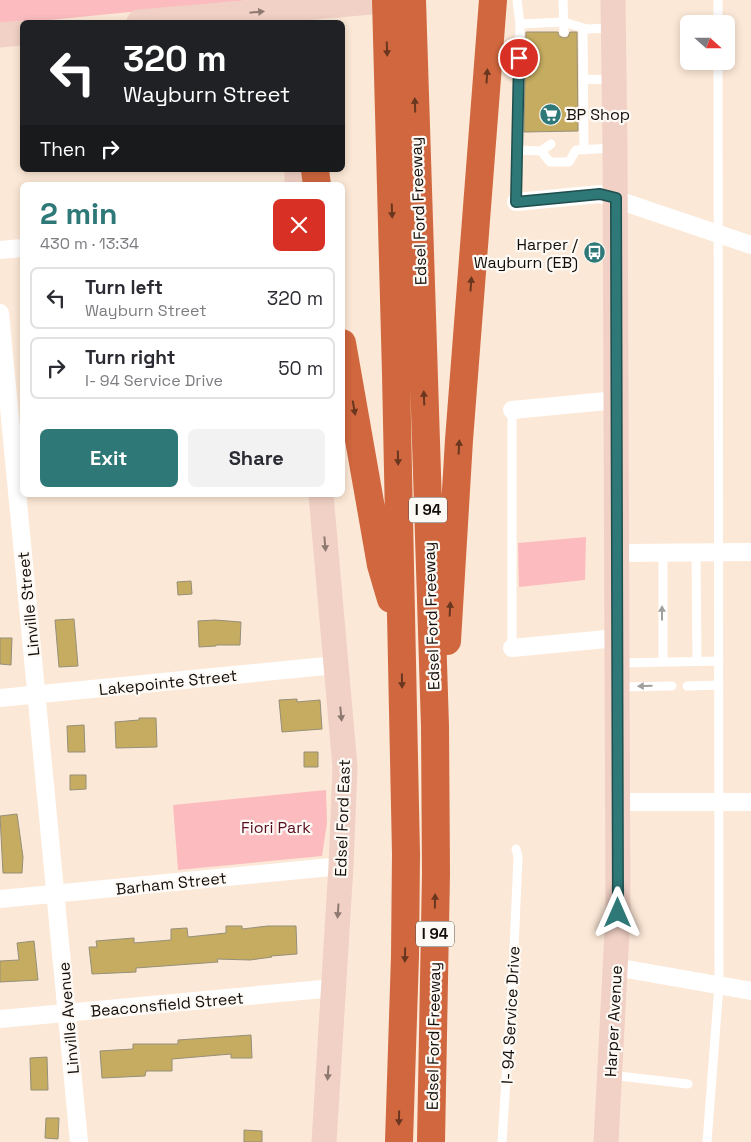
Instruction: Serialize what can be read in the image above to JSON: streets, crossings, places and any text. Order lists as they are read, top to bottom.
{
  "streets": {
    "highway": ["Edsel Ford Freeway", "I 94"],
    "main road": ["Edsel Ford East", "Harper Avenue"],
    "street": [
      "Linville Street",
      "Lakepointe Street",
      "Barham Street",
      "Beaconsfield Street",
      "Linville Avenue"
    ],
    "lane": ["I- 94 Service Drive"]
  },
  "crossings": [
    ["Linville Street", "Lakepointe Street"],
    ["Linville Street", "Barham Street"],
    ["Linville Street", "Linville Avenue"],
    ["Lakepointe Street", "Edsel Ford East"],
    ["Edsel Ford East", "Barham Street"],
    ["Edsel Ford East", "Beaconsfield Street"],
    ["Barham Street", "Linville Avenue"],
    ["Beaconsfield Street", "Linville Avenue"]
  ],
  "one_way": ["Edsel Ford East"],
  "parks": ["Fiori Park"],
  "places": {
    "supermarket": ["BP Shop"],
    "bus stop": ["Harper / Wayburn (EB)"]
  },
  "north": "right",
  "page": {
    "turn": ["320 m", "Wayburn Street"],
    "then": "Then",
    "heading": ["2 min", "430 m · 13:34"],
    "list": [
      {
        "name": "Turn left",
        "note": "Wayburn Street",
        "value": "320 m"
      },
      {
        "name": "Turn right",
        "note": "I- 94 Service Drive",
        "value": "50 m"
      }
    ],
    "buttons": ["Exit", "Share"]
  }
}
